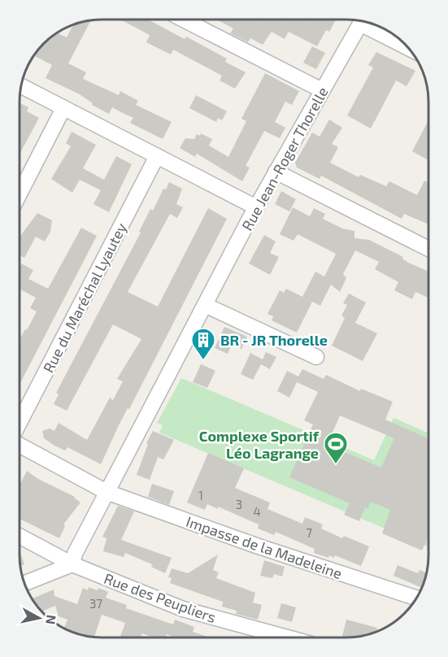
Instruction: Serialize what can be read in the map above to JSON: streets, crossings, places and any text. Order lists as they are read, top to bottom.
{
  "streets": {
    "street": [
      "Rue Jean-Roger Thorelle",
      "Rue du Maréchal Lyautey",
      "Impasse de la Madeleine",
      "Rue des Peupliers"
    ]
  },
  "crossings": [
    ["Rue Jean-Roger Thorelle", "Impasse de la Madeleine"],
    ["Rue Jean-Roger Thorelle", "Rue des Peupliers"]
  ],
  "places": {
    "building": ["BR - JR Thorelle"],
    "sports": ["Complexe Sportif Léo Lagrange"]
  },
  "house_numbers": [
    "1",
    "3",
    "4",
    "7",
    "37"
  ],
  "north": "right"
}
